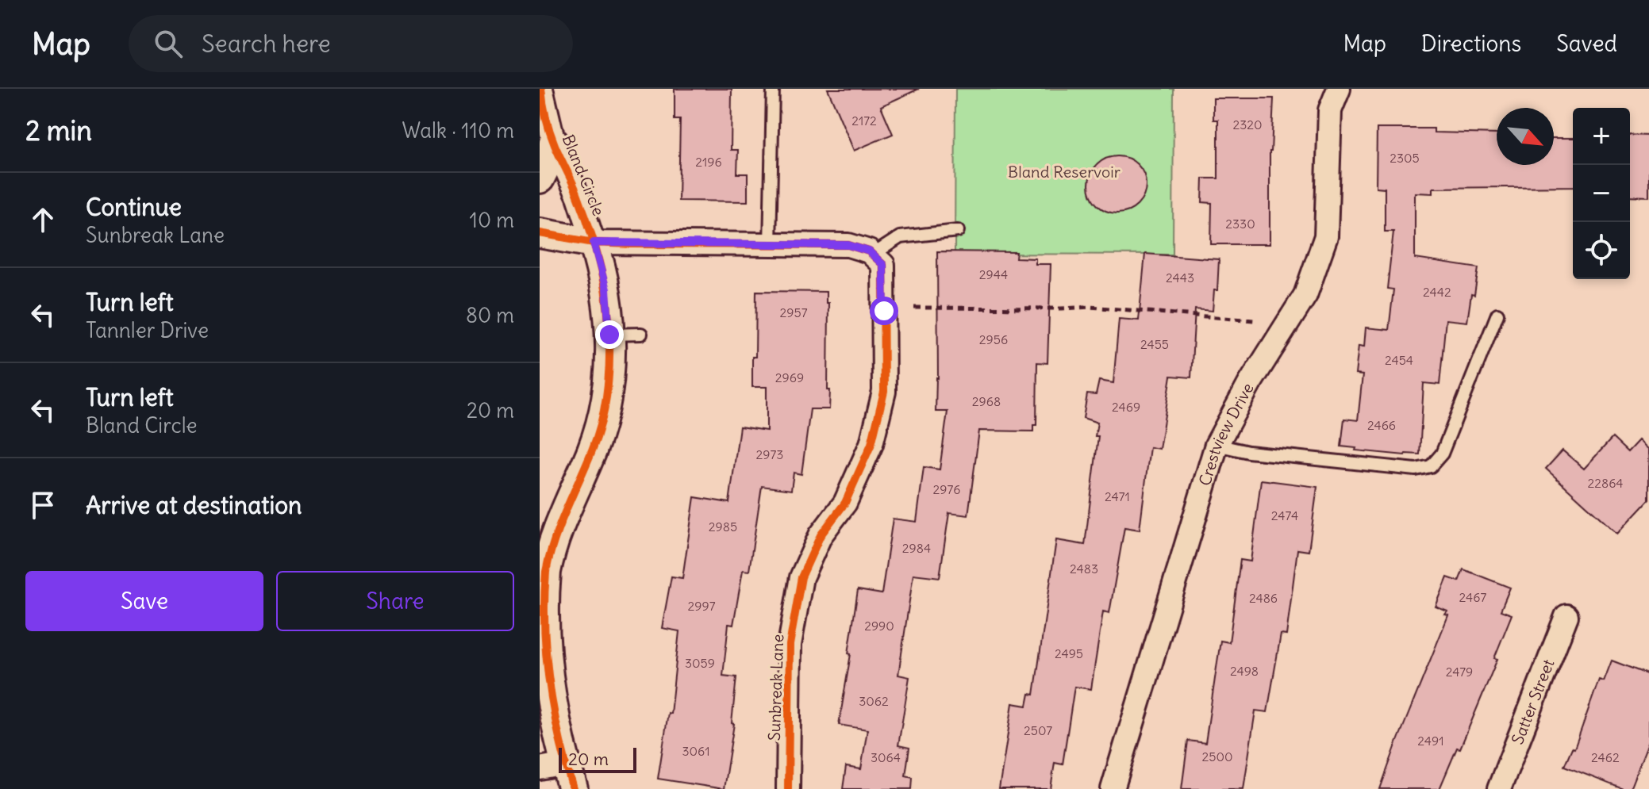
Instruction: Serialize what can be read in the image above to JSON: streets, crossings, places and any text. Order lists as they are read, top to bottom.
{
  "streets": {
    "street": [
      "Bland Circle",
      "Crestview Drive",
      "Sunbreak Lane",
      "Satter Street"
    ]
  },
  "parks": ["Bland Reservoir"],
  "house_numbers": [
    "2172",
    "2320",
    "2305",
    "2196",
    "2330",
    "2944",
    "2443",
    "2442",
    "2957",
    "2956",
    "2455",
    "2454",
    "2969",
    "2968",
    "2469",
    "2466",
    "2973",
    "22864",
    "2976",
    "2471",
    "2474",
    "2985",
    "2984",
    "2483",
    "2467",
    "2486",
    "2997",
    "2990",
    "2495",
    "3059",
    "2498",
    "2479",
    "3062",
    "2507",
    "2491",
    "3061",
    "2500",
    "3064",
    "2462"
  ],
  "scale_bar": "20 m",
  "north": "bottom right",
  "page": {
    "header": "Map",
    "search": "Search here",
    "nav": ["Map", "Directions", "Saved"],
    "heading": ["2 min", "Walk · 110 m"],
    "map_buttons": ["+", "−"],
    "list": [
      ["Continue", "Sunbreak Lane", "10 m"],
      ["Turn left", "Tannler Drive", "80 m"],
      ["Turn left", "Bland Circle", "20 m"],
      "Arrive at destination"
    ],
    "buttons": ["Save", "Share"],
    "scale": "20 m"
  }
}
